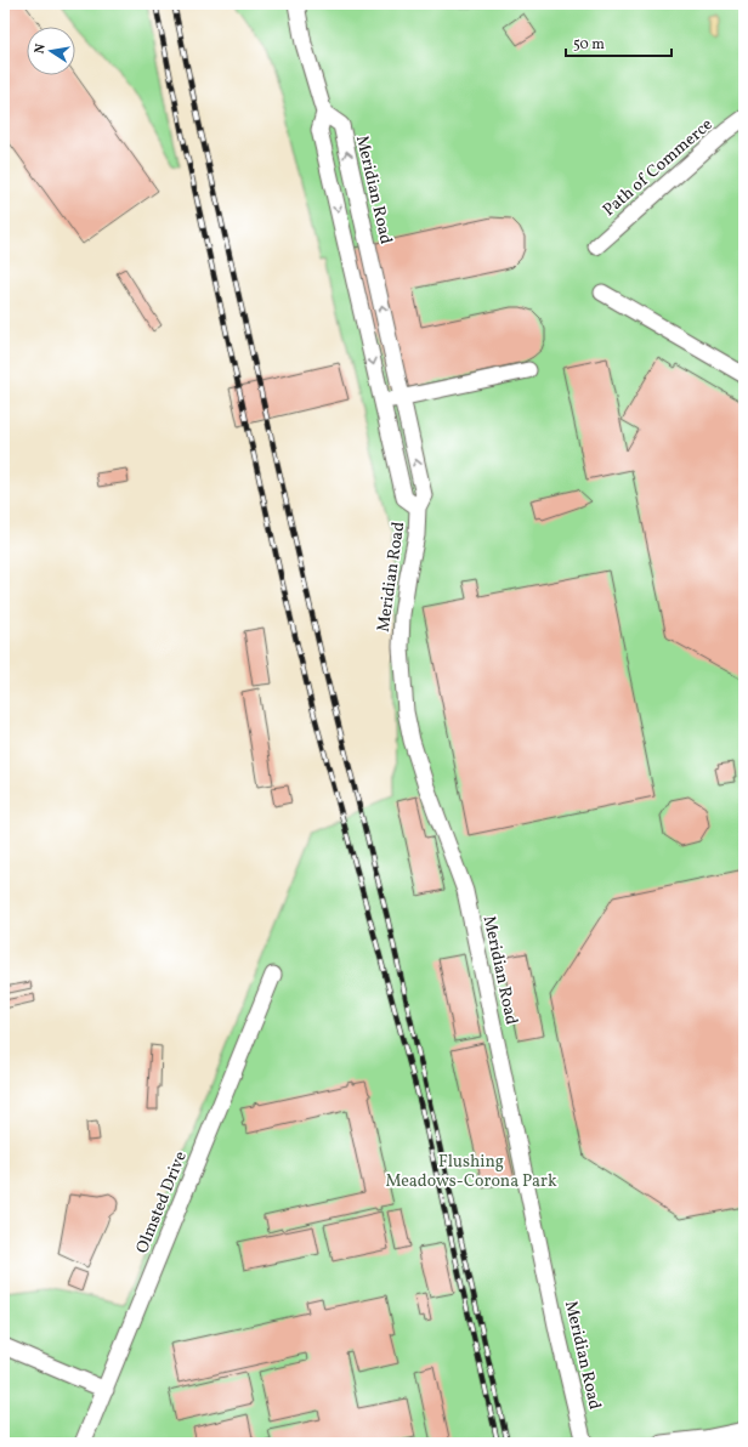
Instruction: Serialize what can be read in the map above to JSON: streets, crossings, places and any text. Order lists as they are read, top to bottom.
{
  "streets": {
    "street": ["Path of Commerce", "Meridian Road", "Olmsted Drive"]
  },
  "parks": ["Flushing Meadows-Corona Park"],
  "scale_bar": "50 m",
  "north": "left"
}
